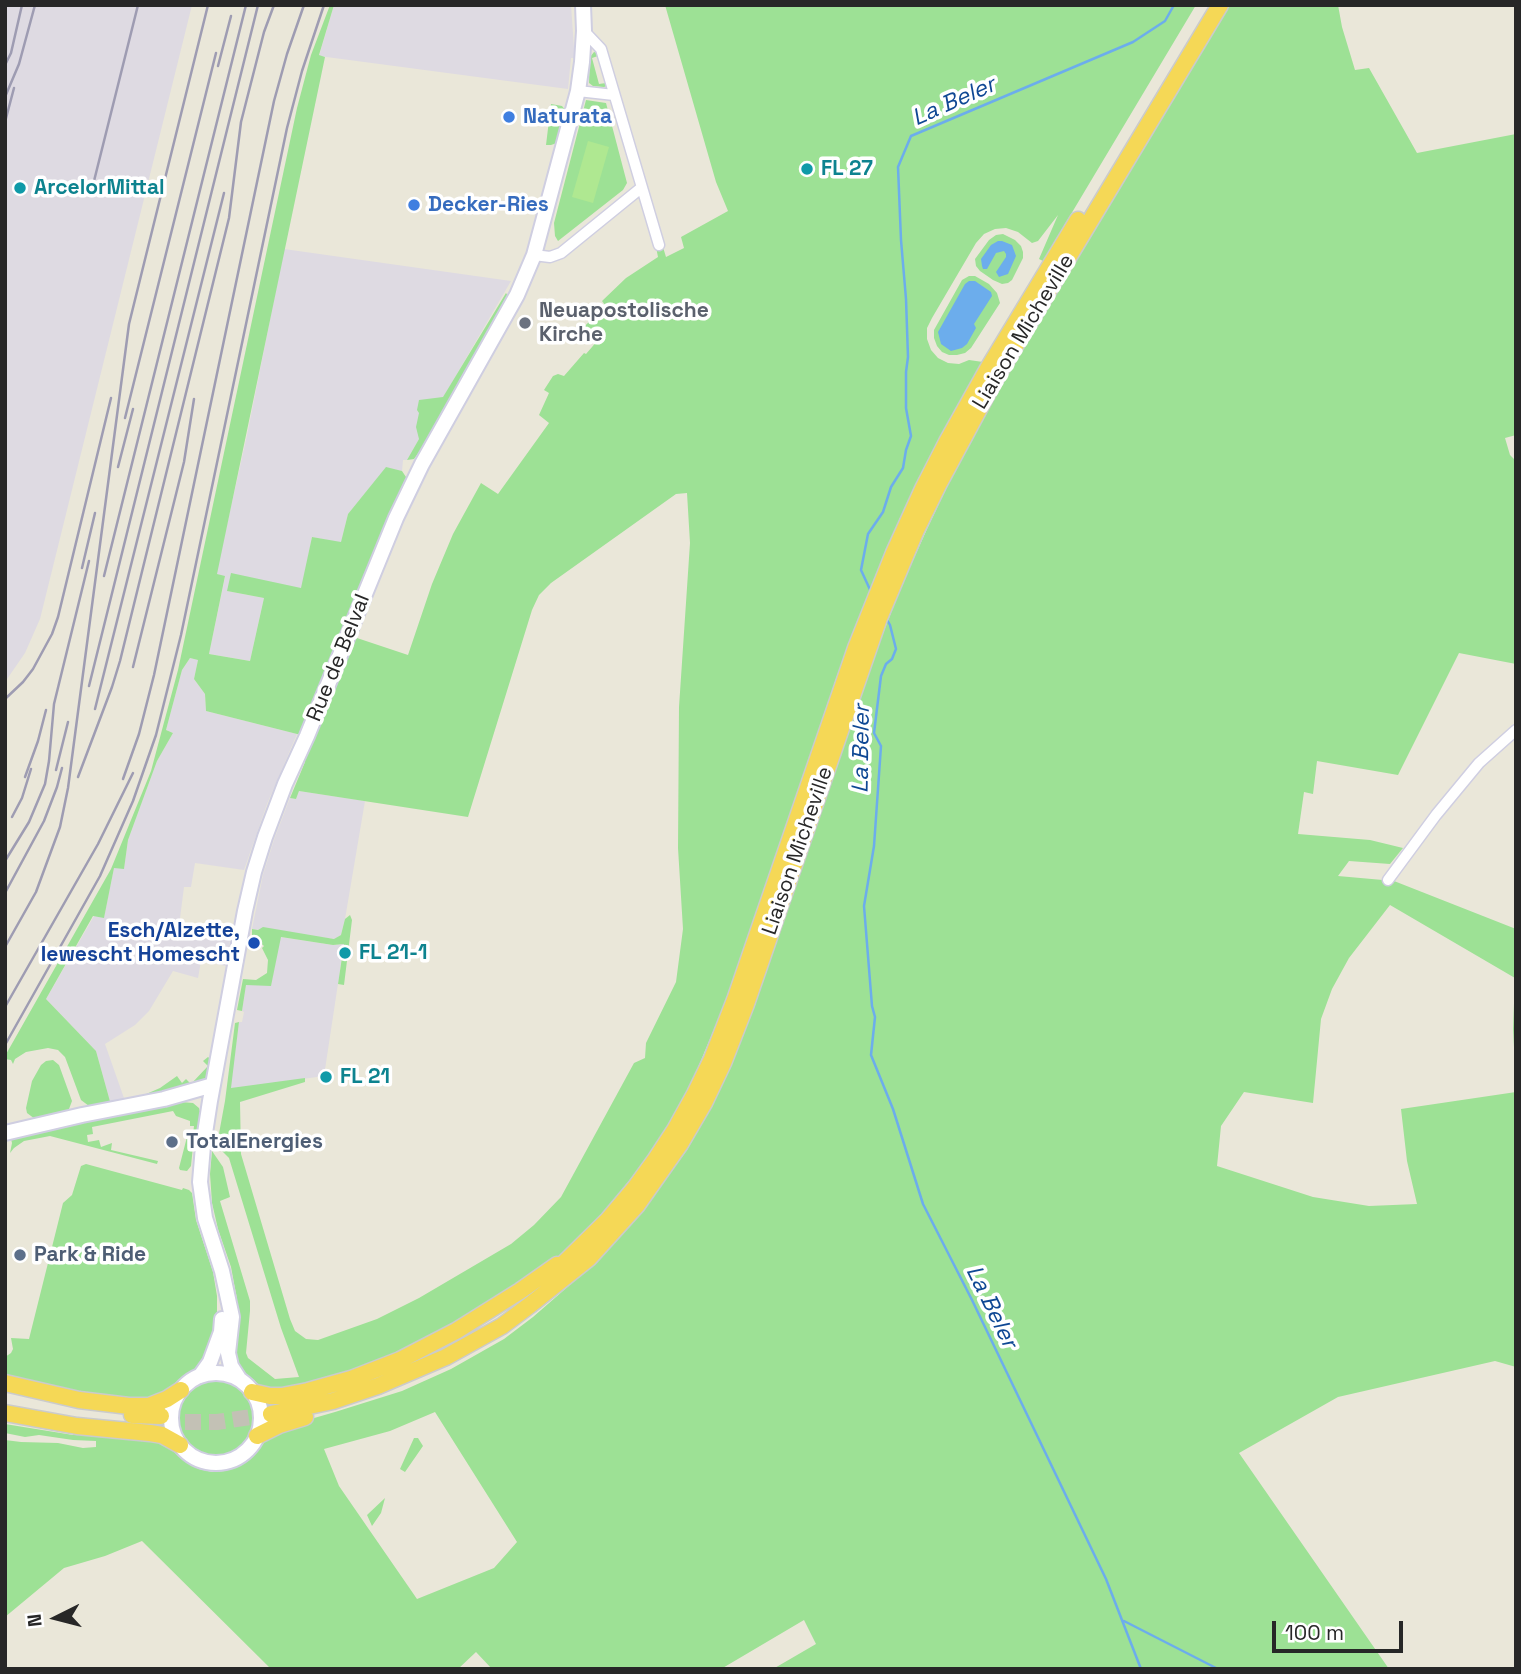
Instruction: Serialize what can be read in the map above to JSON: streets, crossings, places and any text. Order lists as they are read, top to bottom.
{
  "streets": {
    "highway": ["Liaison Micheville"],
    "main road": ["Rue de Belval"]
  },
  "water": ["La Beler"],
  "places": [
    "Naturata",
    "FL 27",
    "ArcelorMittal",
    "Decker-Ries",
    "Neuapostolische Kirche",
    "Esch/Alzette, Iewescht Homescht",
    "FL 21-1",
    "FL 21",
    "TotalEnergies",
    "Park & Ride"
  ],
  "scale_bar": "100 m",
  "north": "left"
}
